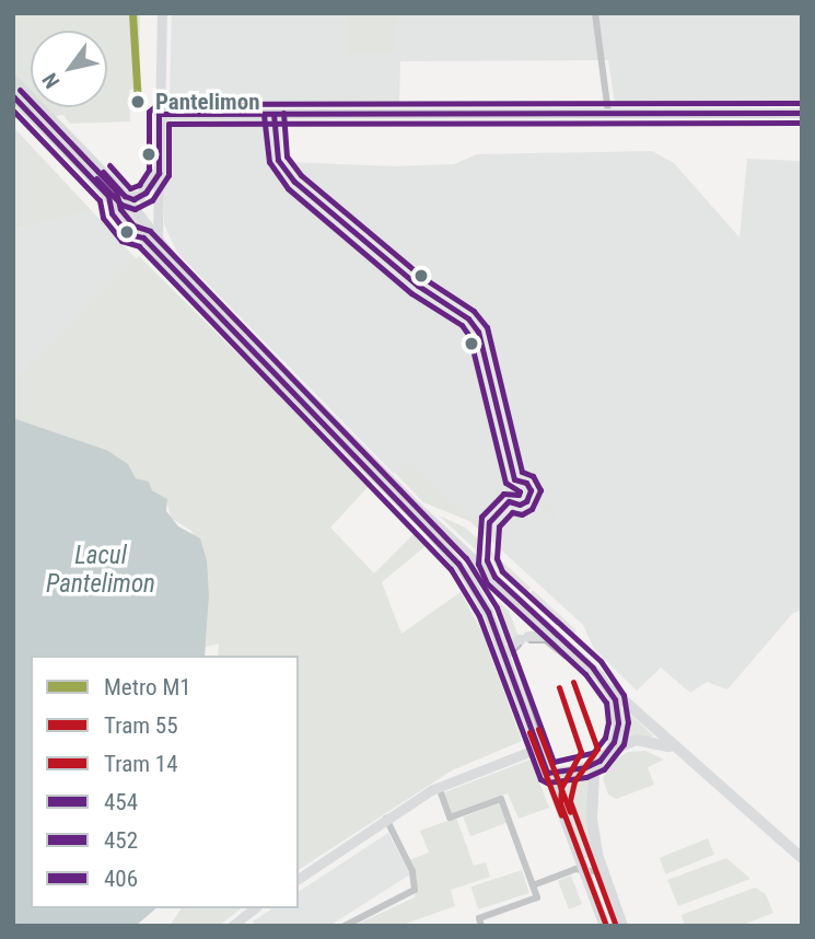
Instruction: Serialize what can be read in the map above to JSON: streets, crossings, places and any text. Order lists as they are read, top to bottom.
{
  "water": ["Lacul Pantelimon"],
  "places": ["Pantelimon"],
  "lines": [
    "metro line M1",
    "transit line 406",
    "transit line 454",
    "transit line 452",
    "tram line 55",
    "tram line 14"
  ],
  "legend": [
    "Metro M1",
    "Tram 55",
    "Tram 14",
    "454",
    "452",
    "406"
  ],
  "north": "bottom left"
}
